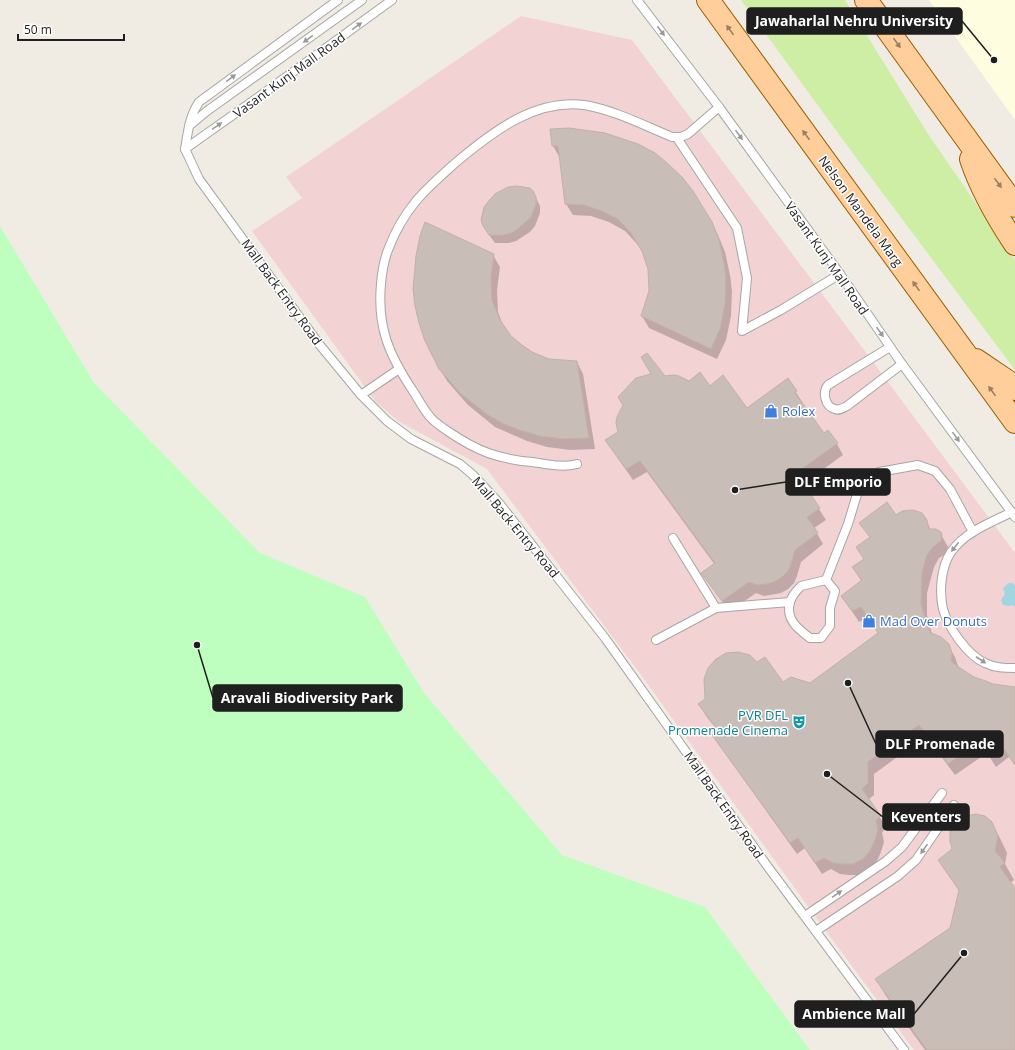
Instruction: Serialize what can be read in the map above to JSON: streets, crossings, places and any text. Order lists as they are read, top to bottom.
{
  "streets": {
    "main road": ["Nelson Mandela Marg"],
    "lane": ["Vasant Kunj Mall Road", "Mall Back Entry Road"]
  },
  "crossings": [
    ["Vasant Kunj Mall Road", "Mall Back Entry Road"]
  ],
  "places": {
    "other": [
      "Jawaharlal Nehru University",
      "DLF Emporio",
      "Aravali Biodiversity Park",
      "DLF Promenade",
      "Keventers",
      "Ambience Mall"
    ],
    "shop": ["Rolex", "Mad Over Donuts"],
    "theatre": ["PVR DFL Promenade Cinema"]
  },
  "scale_bar": "50 m"
}
